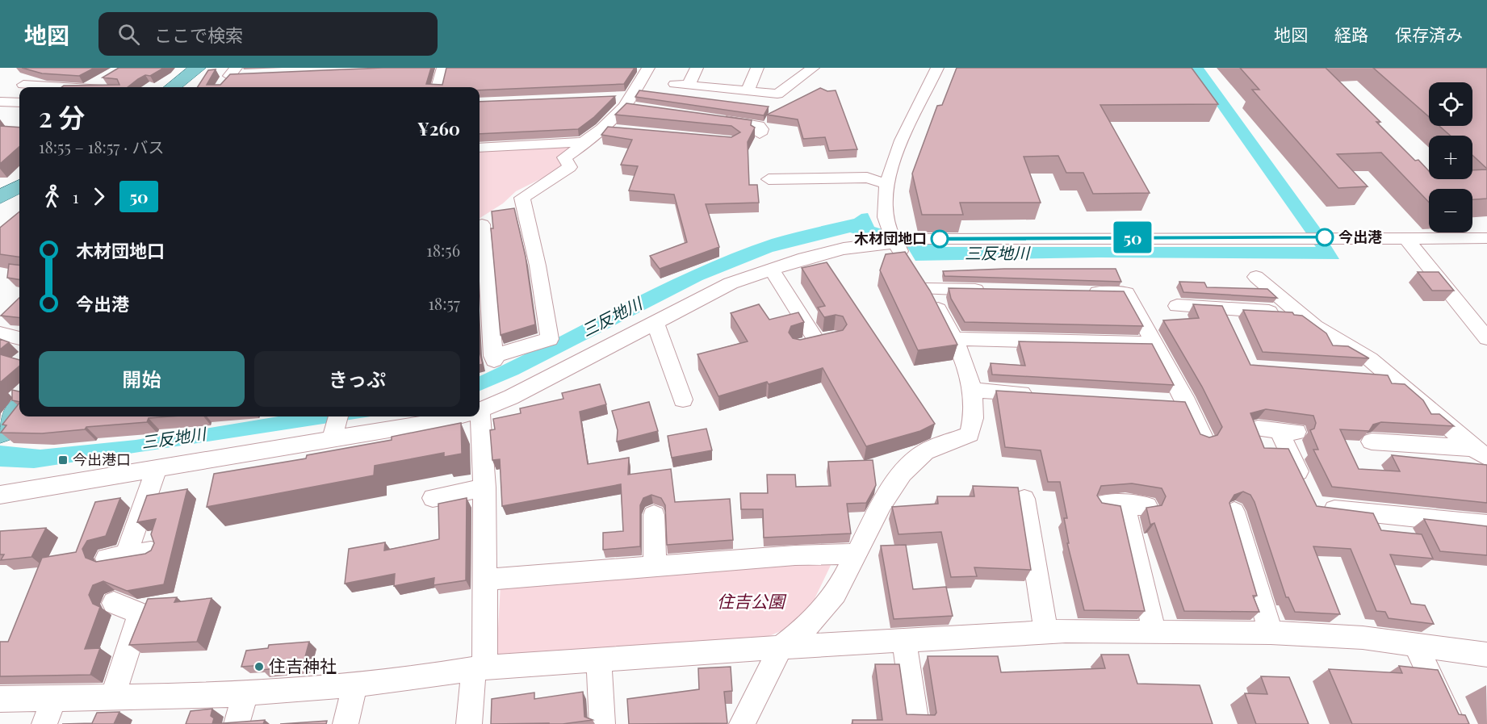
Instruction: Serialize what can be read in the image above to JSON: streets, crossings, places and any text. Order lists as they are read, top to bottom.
{
  "water": ["三反地川"],
  "parks": ["住吉公園"],
  "places": {
    "other": ["今出港", "木材団地口", "住吉神社"],
    "transit": ["今出港口"]
  },
  "lines": ["bus line 50"],
  "page": {
    "header": "地図",
    "search": "ここで検索",
    "nav": ["地図", "経路", "保存済み"],
    "on_map": "50",
    "map_buttons": ["+", "−"],
    "heading": ["2 分", "18:55 – 18:57 · バス", "¥260"],
    "legs": ["1", "50"],
    "list": [
      {
        "name": "木材団地口",
        "value": "18:56"
      },
      {
        "name": "今出港",
        "value": "18:57"
      }
    ],
    "buttons": ["開始", "きっぷ"]
  }
}
